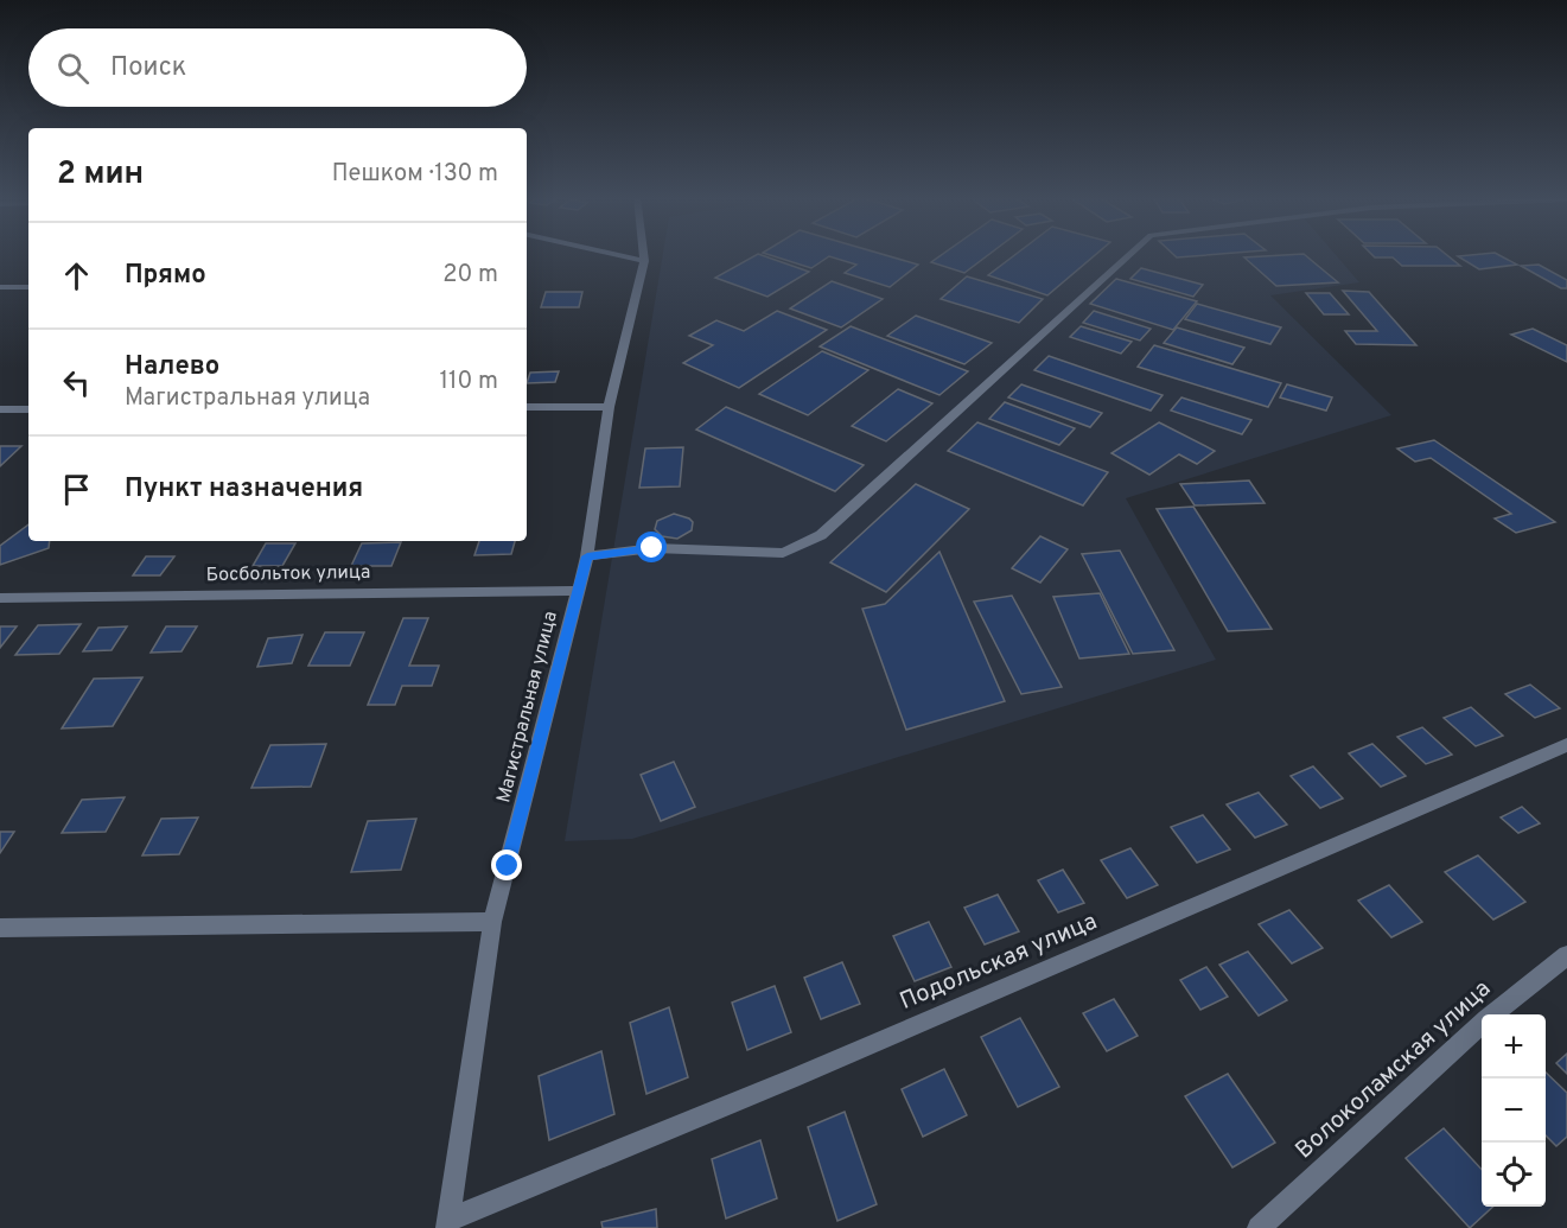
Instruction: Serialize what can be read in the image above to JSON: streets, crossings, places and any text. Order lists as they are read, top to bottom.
{
  "streets": {
    "street": [
      "Босбольток улица",
      "Магистральная улица",
      "Подольская улица",
      "Волоколамская улица"
    ]
  },
  "crossings": [
    ["Босбольток улица", "Магистральная улица"],
    ["Магистральная улица", "Подольская улица"]
  ],
  "page": {
    "search": "Поиск",
    "heading": ["2 мин", "Пешком · 130 m"],
    "list": [
      ["Прямо", "20 m"],
      ["Налево", "Магистральная улица", "110 m"],
      "Пункт назначения"
    ],
    "map_buttons": ["+", "−"]
  }
}
